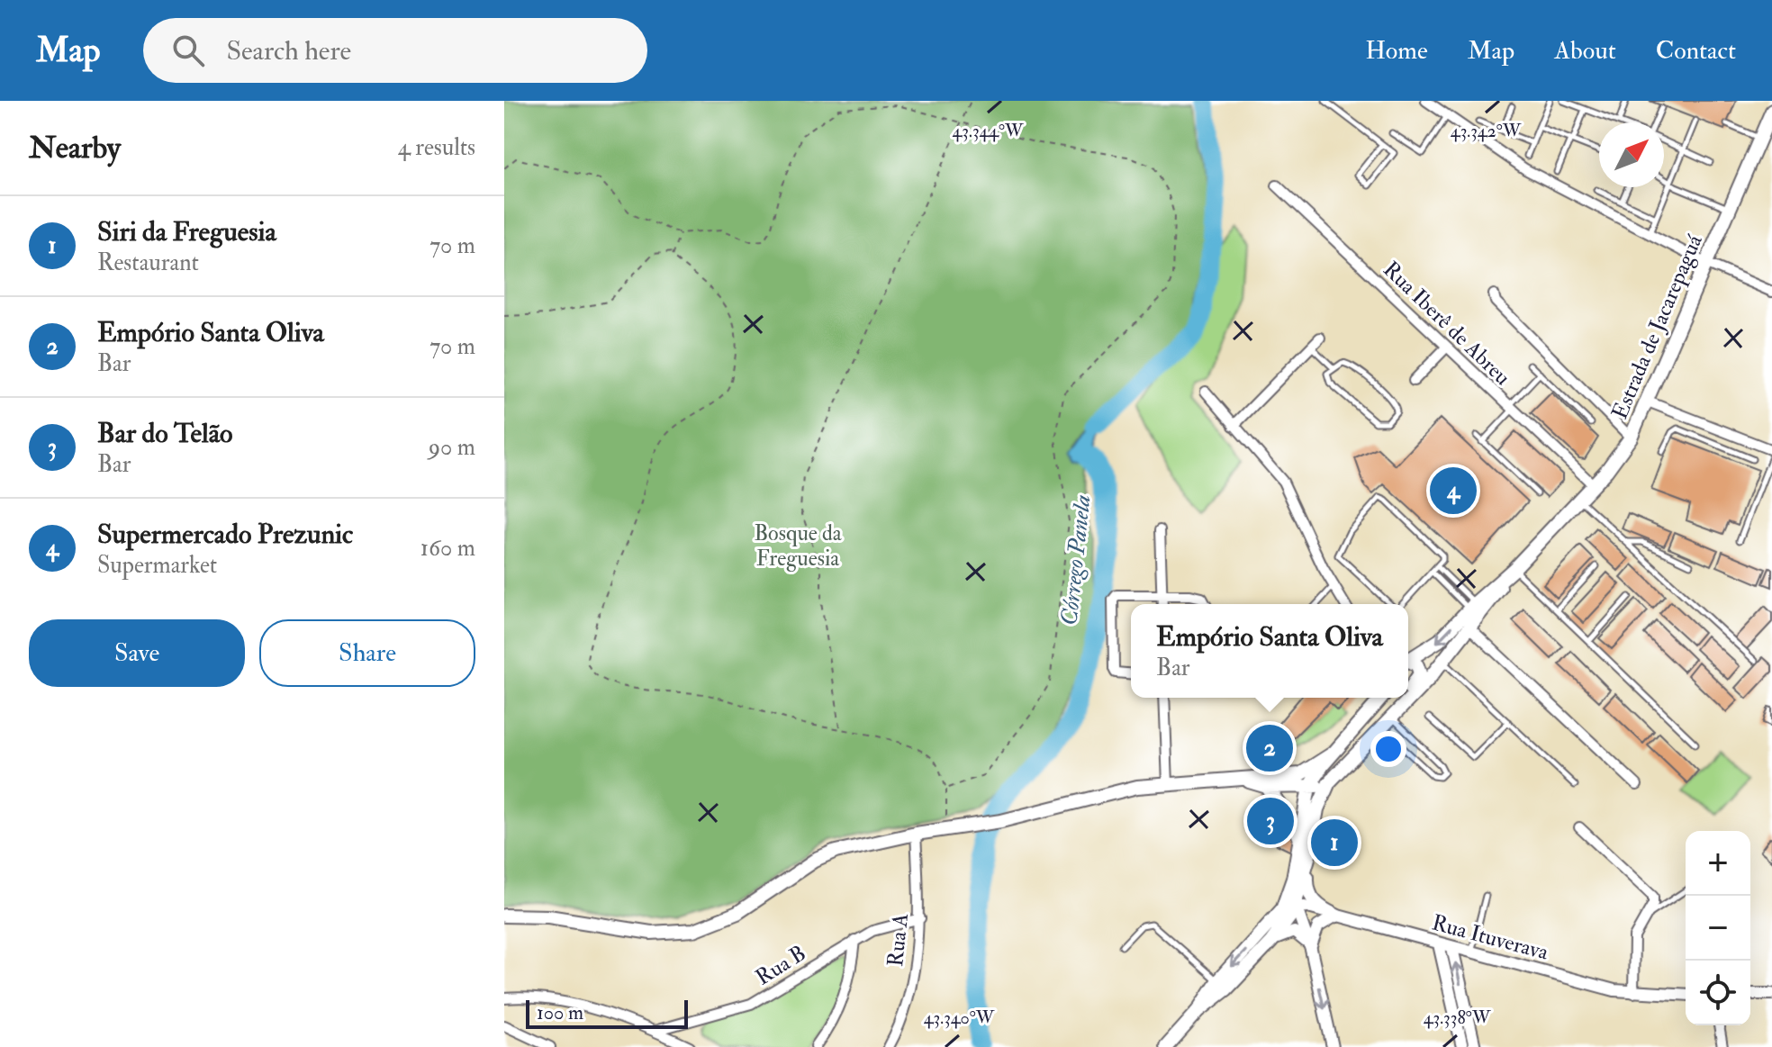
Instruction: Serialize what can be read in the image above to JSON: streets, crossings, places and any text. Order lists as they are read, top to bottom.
{
  "streets": {
    "main road": ["Estrada de Jacarepaguá"],
    "street": [
      "Rua Iberê de Abreu",
      "Rua Ituverava",
      "Rua A",
      "Rua B"
    ]
  },
  "crossings": [
    ["Rua Iberê de Abreu", "Estrada de Jacarepaguá"],
    ["Estrada de Jacarepaguá", "Rua Ituverava"],
    ["Rua A", "Rua B"]
  ],
  "water": ["Córrego Panela"],
  "parks": ["Bosque da Freguesia"],
  "scale_bar": "100 m",
  "north": "top right",
  "page": {
    "header": "Map",
    "search": "Search here",
    "nav": [
      "Home",
      "Map",
      "About",
      "Contact"
    ],
    "heading": ["Nearby", "4 results"],
    "list": [
      {
        "mark": "1",
        "name": "Siri da Freguesia",
        "note": "Restaurant",
        "value": "70 m"
      },
      {
        "mark": "2",
        "name": "Empório Santa Oliva",
        "note": "Bar",
        "value": "70 m"
      },
      {
        "mark": "3",
        "name": "Bar do Telão",
        "note": "Bar",
        "value": "90 m"
      },
      {
        "mark": "4",
        "name": "Supermercado Prezunic",
        "note": "Supermarket",
        "value": "160 m"
      }
    ],
    "pins": [
      "4",
      "2",
      "3",
      "1"
    ],
    "buttons": ["Save", "Share"],
    "popup": ["Empório Santa Oliva", "Bar"],
    "map_buttons": ["+", "−"],
    "scale": "100 m"
  },
  "coordinates": [
    "43.344°W",
    "43.342°W",
    "43.340°W",
    "43.338°W"
  ]
}
